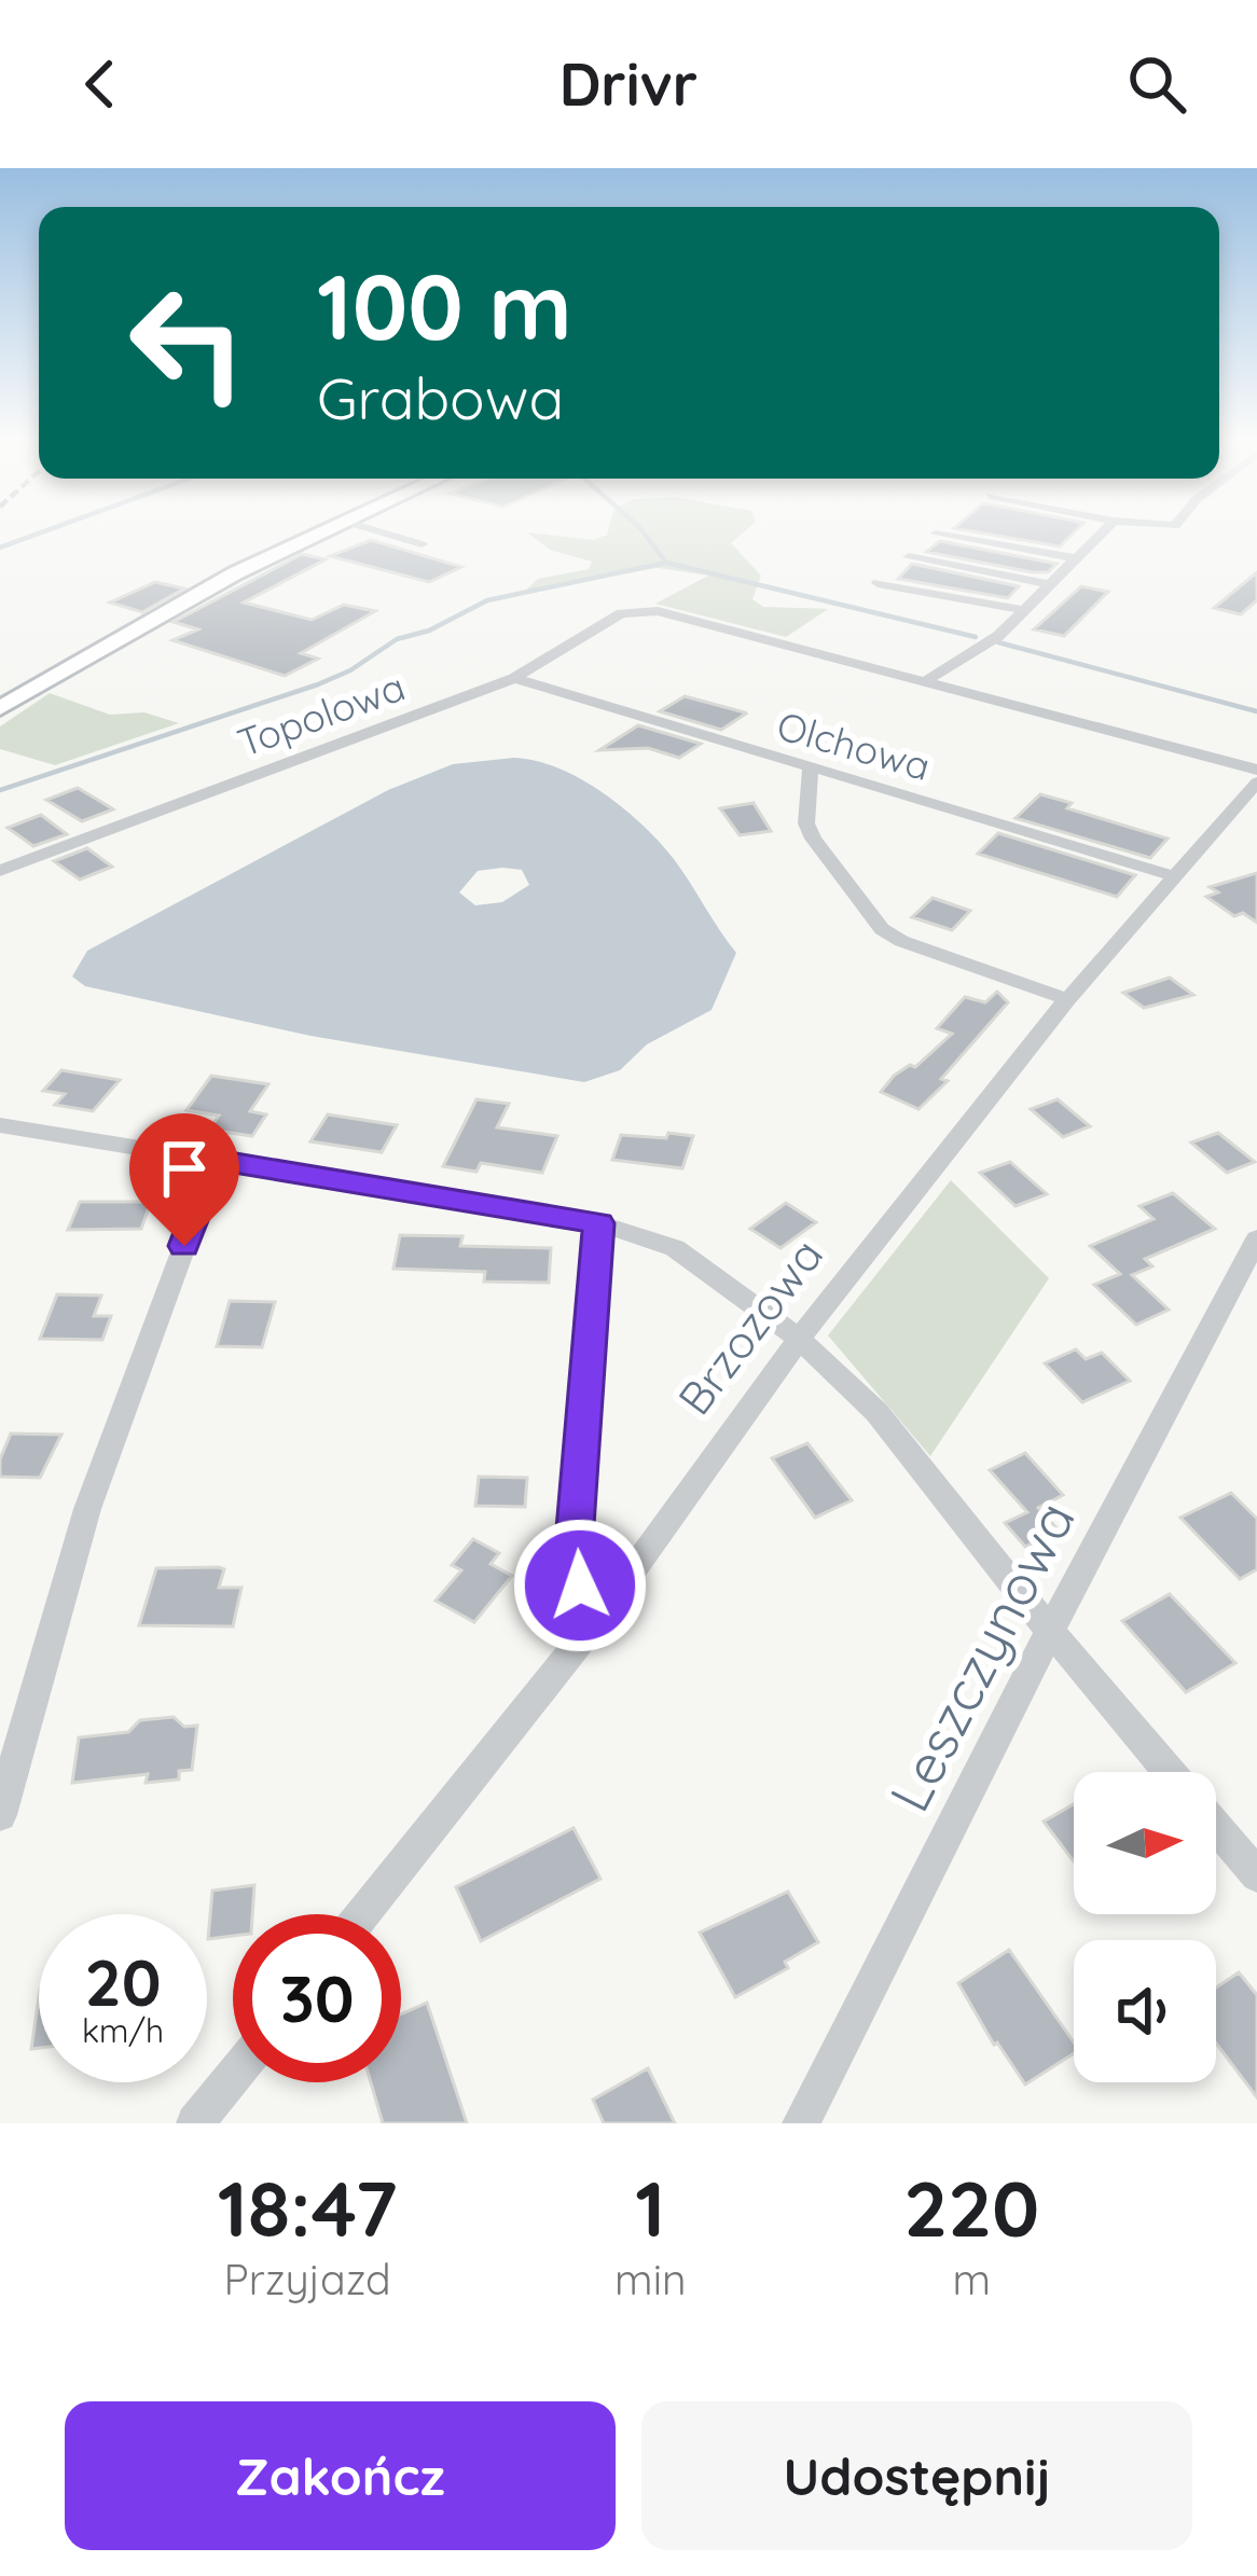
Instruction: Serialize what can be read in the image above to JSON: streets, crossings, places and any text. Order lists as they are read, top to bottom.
{
  "streets": {
    "street": [
      "Topolowa",
      "Olchowa",
      "Brzozowa",
      "Leszczynowa"
    ]
  },
  "crossings": [
    ["Topolowa", "Olchowa"],
    ["Olchowa", "Brzozowa"]
  ],
  "north": "right",
  "page": {
    "header": "Drivr",
    "turn": ["100 m", "Grabowa"],
    "speed": "20 km/h",
    "limit": "30",
    "eta": [
      "18:47",
      "Przyjazd",
      "1",
      "min",
      "220",
      "m"
    ],
    "buttons": ["Zakończ", "Udostępnij"]
  }
}
